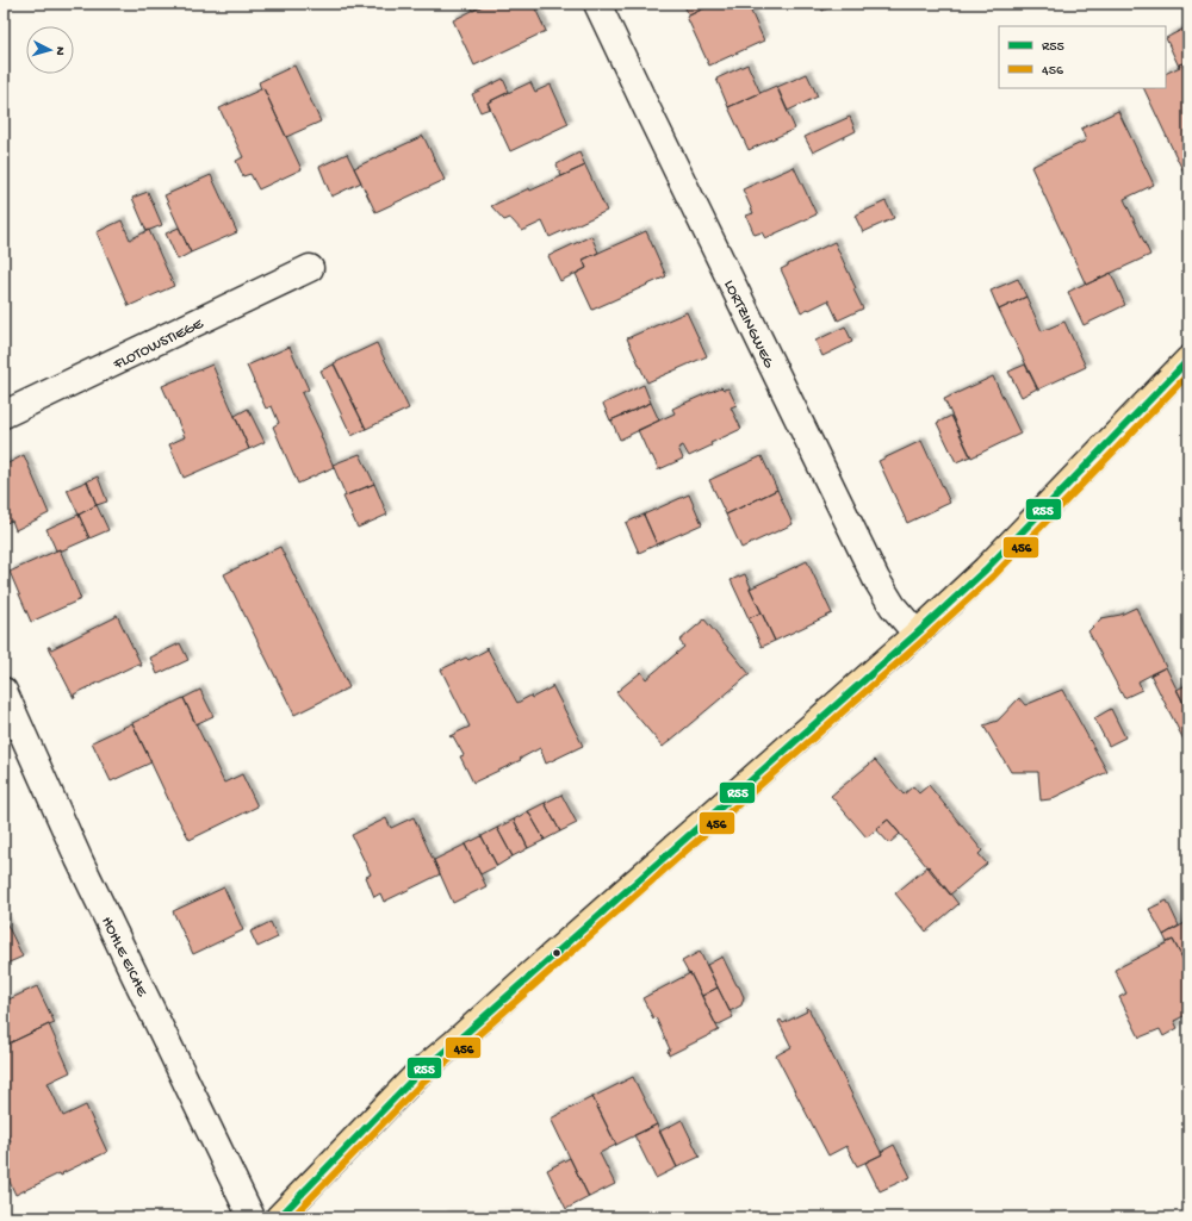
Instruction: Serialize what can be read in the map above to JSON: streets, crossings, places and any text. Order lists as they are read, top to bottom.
{
  "streets": {
    "street": ["LORTZINGWEG", "FLOTOWSTIEGE", "HOHLE EICHE"]
  },
  "lines": ["transit line R55", "transit line 456"],
  "legend": ["R55", "456"],
  "north": "right"
}
